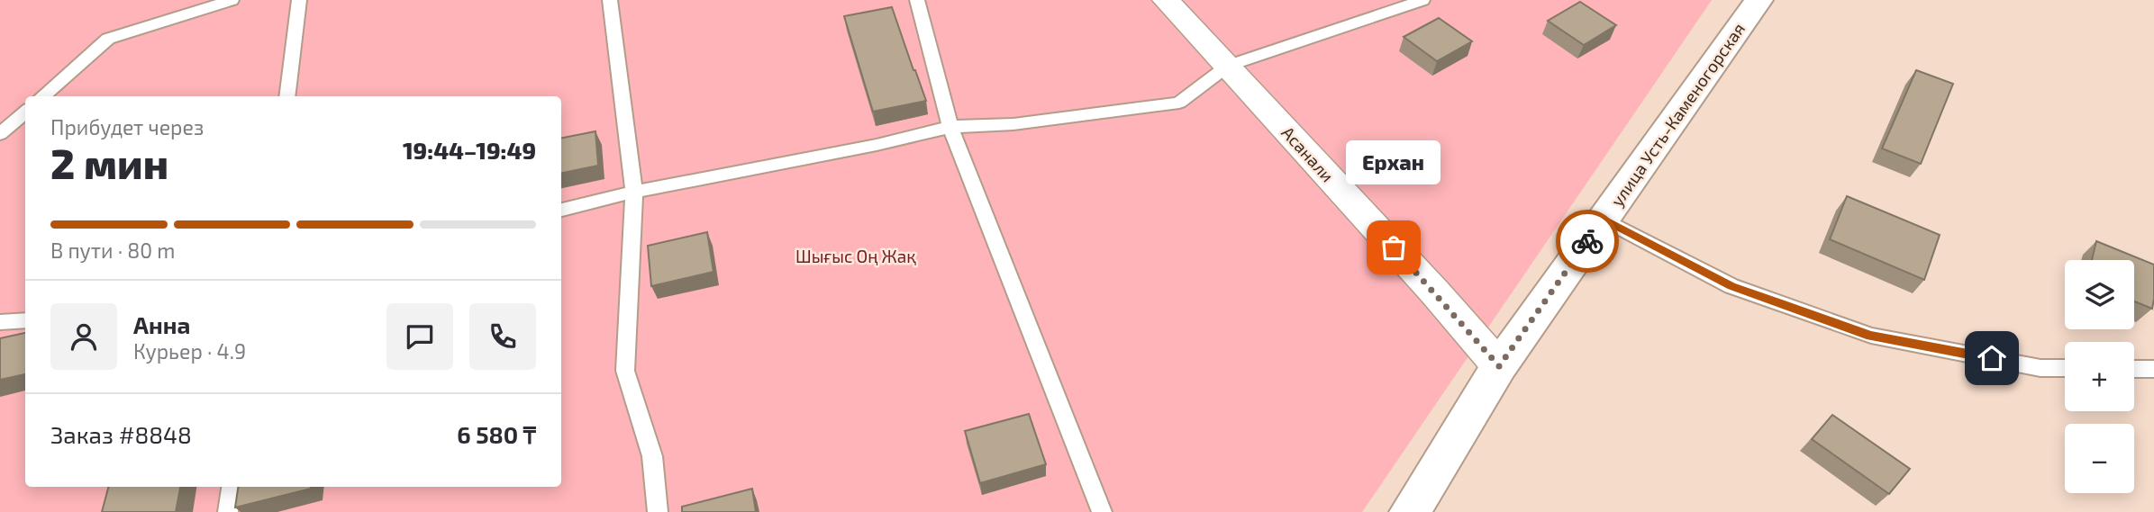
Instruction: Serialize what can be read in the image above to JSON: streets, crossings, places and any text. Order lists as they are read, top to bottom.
{
  "streets": {
    "street": ["улица Усть-Каменогорская", "Асанали"]
  },
  "crossings": [
    ["улица Усть-Каменогорская", "Асанали"]
  ],
  "parks": ["Шығыс Оң Жақ"],
  "places": ["Ерхан"],
  "page": {
    "heading": ["2 мин", "Прибудет через", "19:44–19:49"],
    "panel": [
      "Анна",
      "Курьер · 4.9",
      "Заказ #8848",
      "6 580 ₸"
    ],
    "bubble": "Ерхан",
    "bar": "В пути · 80 m",
    "map_buttons": ["+", "−"]
  }
}
